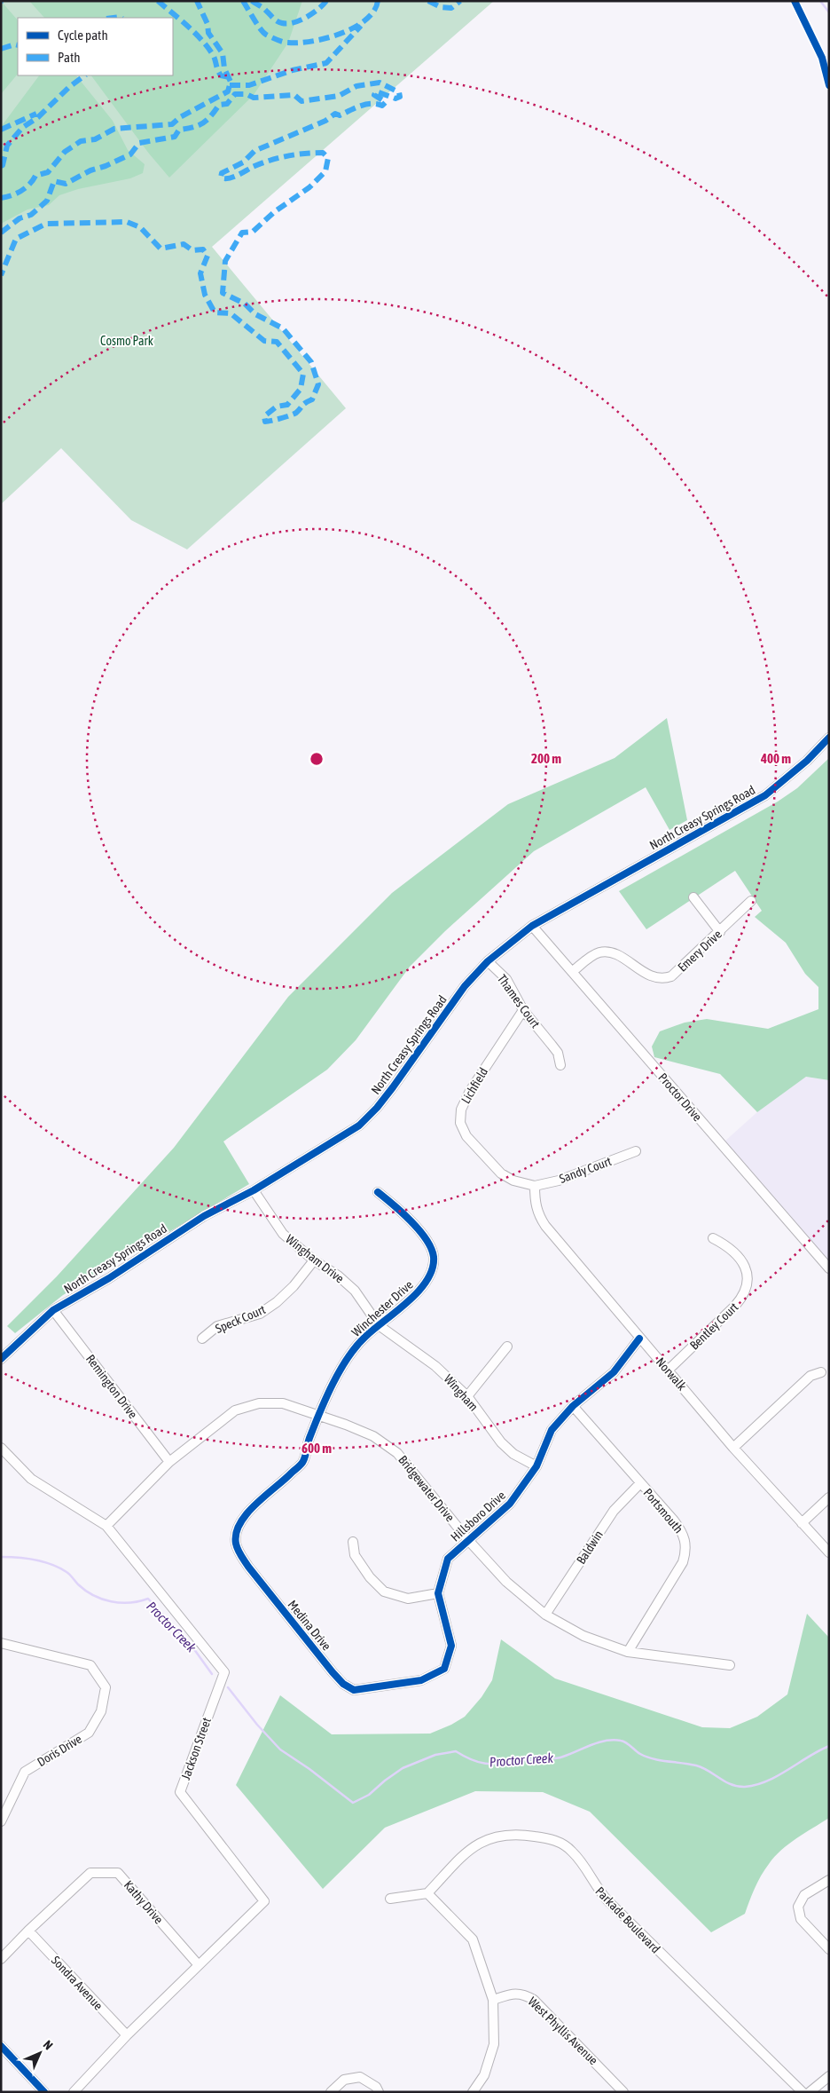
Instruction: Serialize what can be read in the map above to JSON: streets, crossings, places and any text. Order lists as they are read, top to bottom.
{
  "streets": {
    "street": [
      "North Creasy Springs Road",
      "Emery Drive",
      "Thames Court",
      "Lichfield",
      "Proctor Drive",
      "Sandy Court",
      "Wingham Drive",
      "Winchester Drive",
      "Speck Court",
      "Bentley Court",
      "Norwalk",
      "Remington Drive",
      "Wingham",
      "Bridgewater Drive",
      "Portsmouth",
      "Hillsboro Drive",
      "Baldwin",
      "Medina Drive",
      "Jackson Street",
      "Doris Drive",
      "Kathy Drive",
      "Parkade Boulevard",
      "Sondra Avenue",
      "West Phyllis Avenue"
    ]
  },
  "crossings": [
    ["North Creasy Springs Road", "Thames Court"],
    ["North Creasy Springs Road", "Proctor Drive"],
    ["North Creasy Springs Road", "Wingham Drive"],
    ["North Creasy Springs Road", "Remington Drive"],
    ["Emery Drive", "Proctor Drive"],
    ["Thames Court", "Lichfield"],
    ["Lichfield", "Sandy Court"],
    ["Lichfield", "Norwalk"],
    ["Sandy Court", "Norwalk"],
    ["Wingham Drive", "Winchester Drive"],
    ["Wingham Drive", "Speck Court"],
    ["Wingham Drive", "Wingham"],
    ["Winchester Drive", "Wingham"],
    ["Winchester Drive", "Bridgewater Drive"],
    ["Winchester Drive", "Medina Drive"],
    ["Bentley Court", "Norwalk"],
    ["Norwalk", "Hillsboro Drive"],
    ["Remington Drive", "Bridgewater Drive"],
    ["Wingham", "Hillsboro Drive"],
    ["Bridgewater Drive", "Portsmouth"],
    ["Bridgewater Drive", "Hillsboro Drive"],
    ["Bridgewater Drive", "Baldwin"],
    ["Bridgewater Drive", "Jackson Street"],
    ["Portsmouth", "Hillsboro Drive"],
    ["Portsmouth", "Baldwin"],
    ["Hillsboro Drive", "Medina Drive"],
    ["Jackson Street", "Kathy Drive"],
    ["Jackson Street", "Sondra Avenue"],
    ["Kathy Drive", "Sondra Avenue"]
  ],
  "water": ["Proctor Creek"],
  "parks": ["Cosmo Park"],
  "legend": ["Cycle path", "Path"],
  "north": "top right",
  "rings": ["200 m", "400 m", "600 m"]
}
